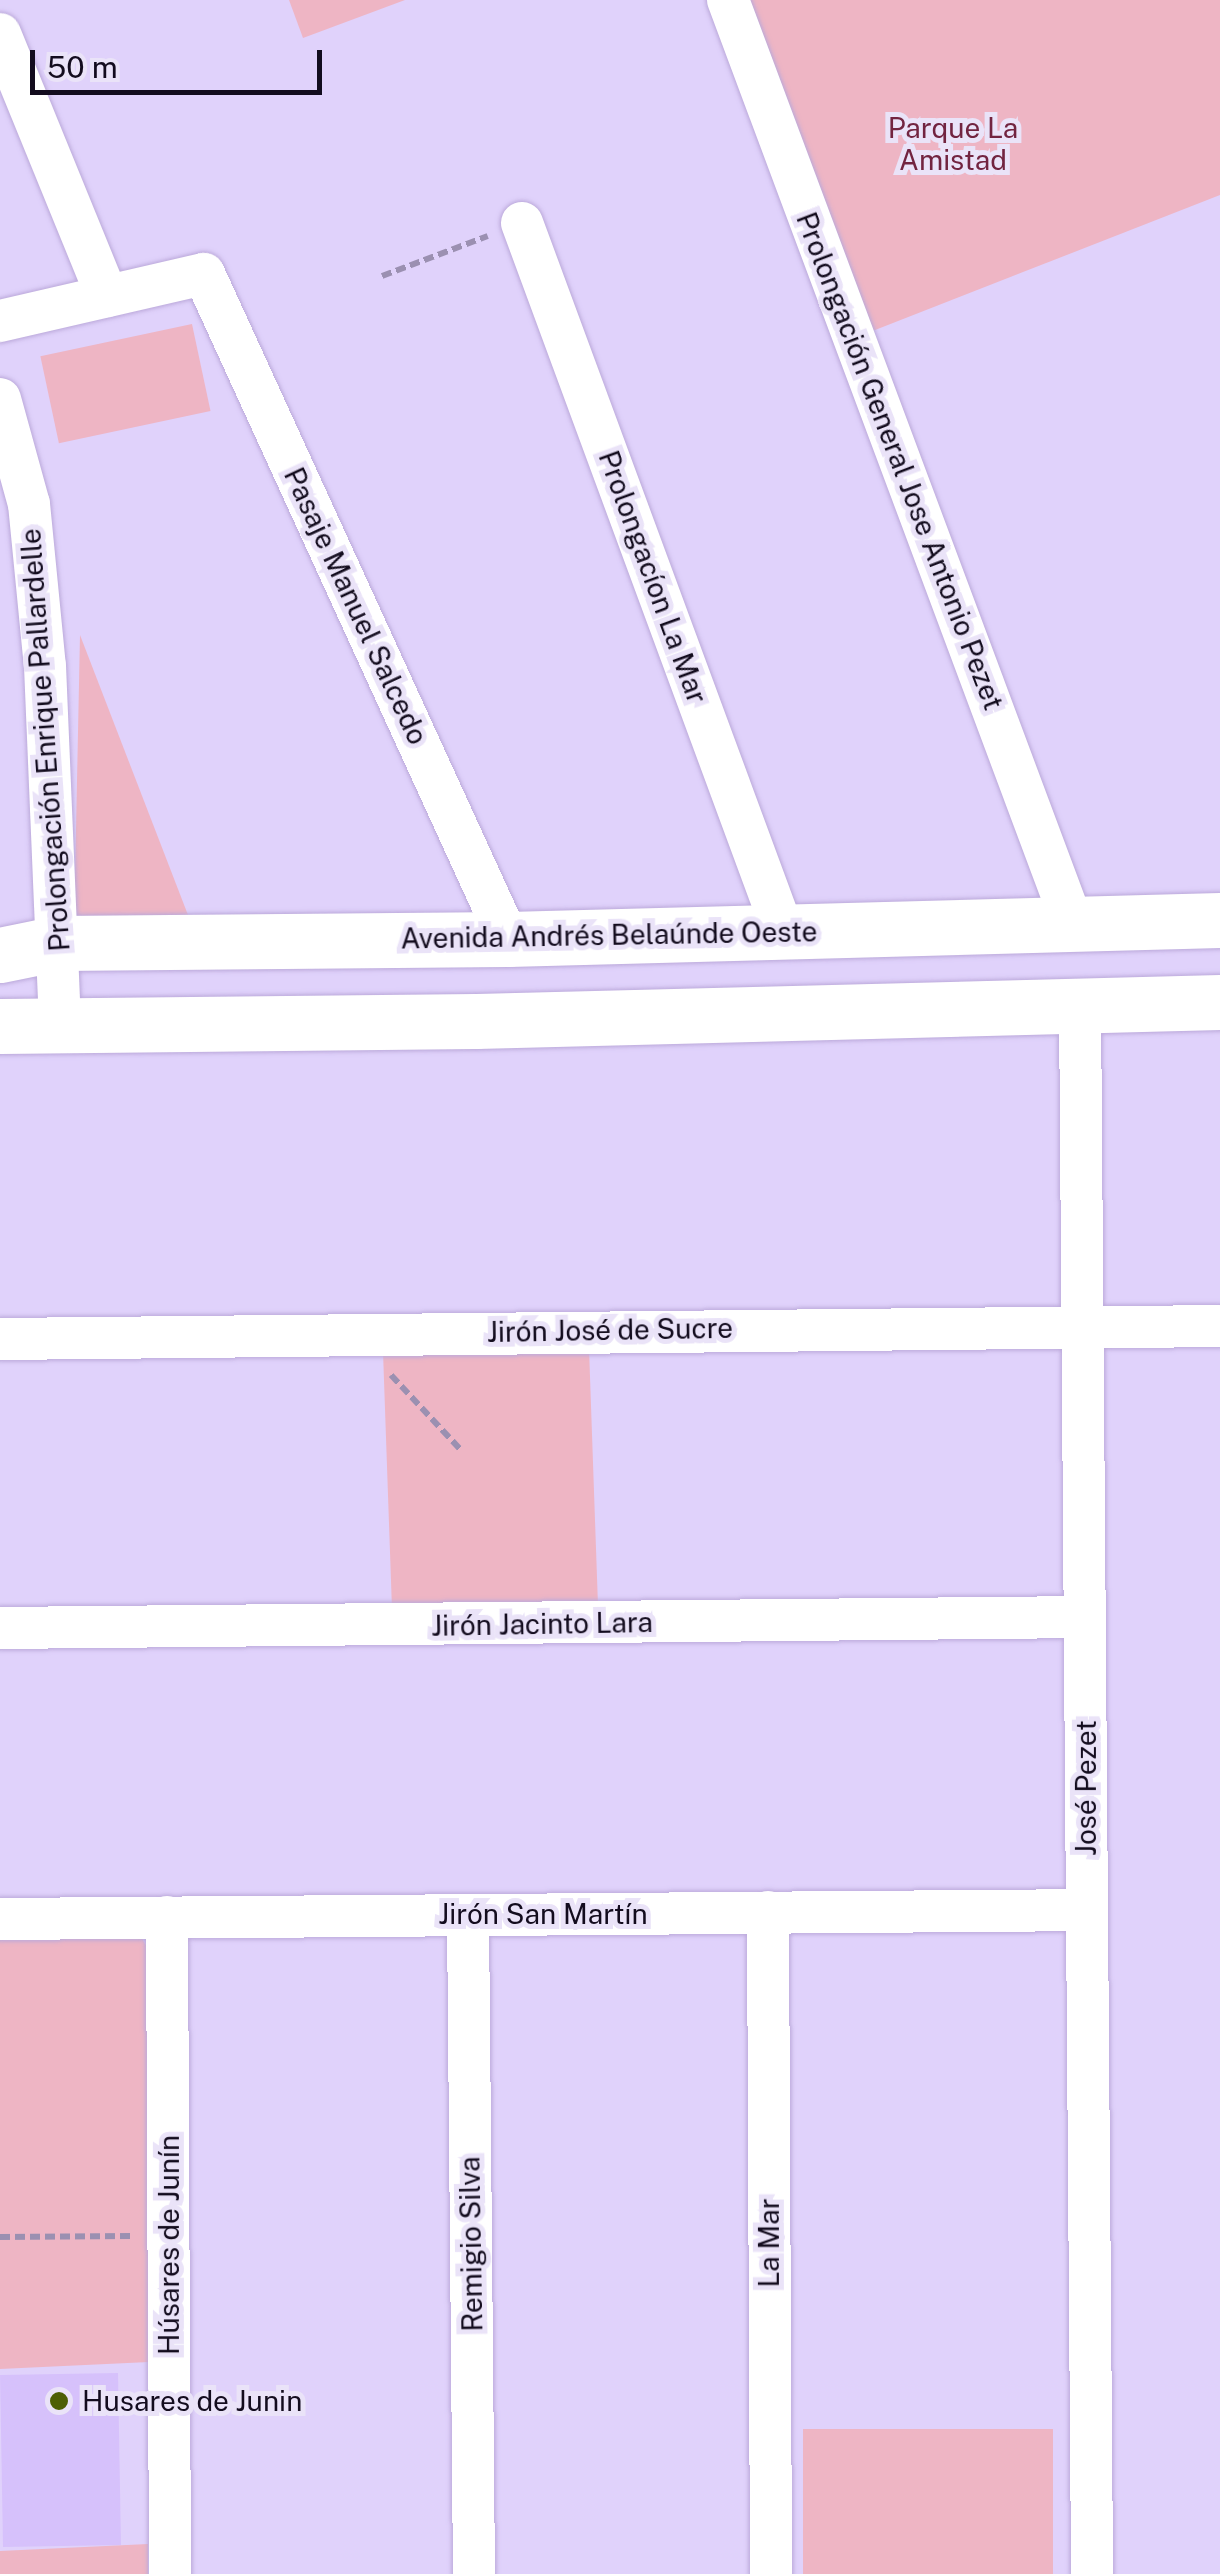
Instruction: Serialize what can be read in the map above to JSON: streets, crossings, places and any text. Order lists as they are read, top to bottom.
{
  "streets": {
    "street": [
      "Prolongación General Jose Antonio Pezet",
      "Prolongacíon La Mar",
      "Pasaje Manuel Salcedo",
      "Prolongación Enrique Pallardelle",
      "Avenida Andrés Belaúnde Oeste",
      "Jirón José de Sucre",
      "Jirón Jacinto Lara",
      "José Pezet",
      "Jirón San Martín",
      "La Mar",
      "Remigio Silva",
      "Húsares de Junín"
    ]
  },
  "crossings": [
    ["Prolongación General Jose Antonio Pezet", "Avenida Andrés Belaúnde Oeste"],
    ["Prolongacíon La Mar", "Avenida Andrés Belaúnde Oeste"],
    ["Pasaje Manuel Salcedo", "Avenida Andrés Belaúnde Oeste"],
    ["Prolongación Enrique Pallardelle", "Avenida Andrés Belaúnde Oeste"],
    ["Jirón José de Sucre", "José Pezet"],
    ["Jirón Jacinto Lara", "José Pezet"],
    ["José Pezet", "Jirón San Martín"],
    ["Jirón San Martín", "La Mar"],
    ["Jirón San Martín", "Remigio Silva"],
    ["Jirón San Martín", "Húsares de Junín"]
  ],
  "parks": ["Parque La Amistad"],
  "places": ["Husares de Junin"],
  "scale_bar": "50 m"
}
